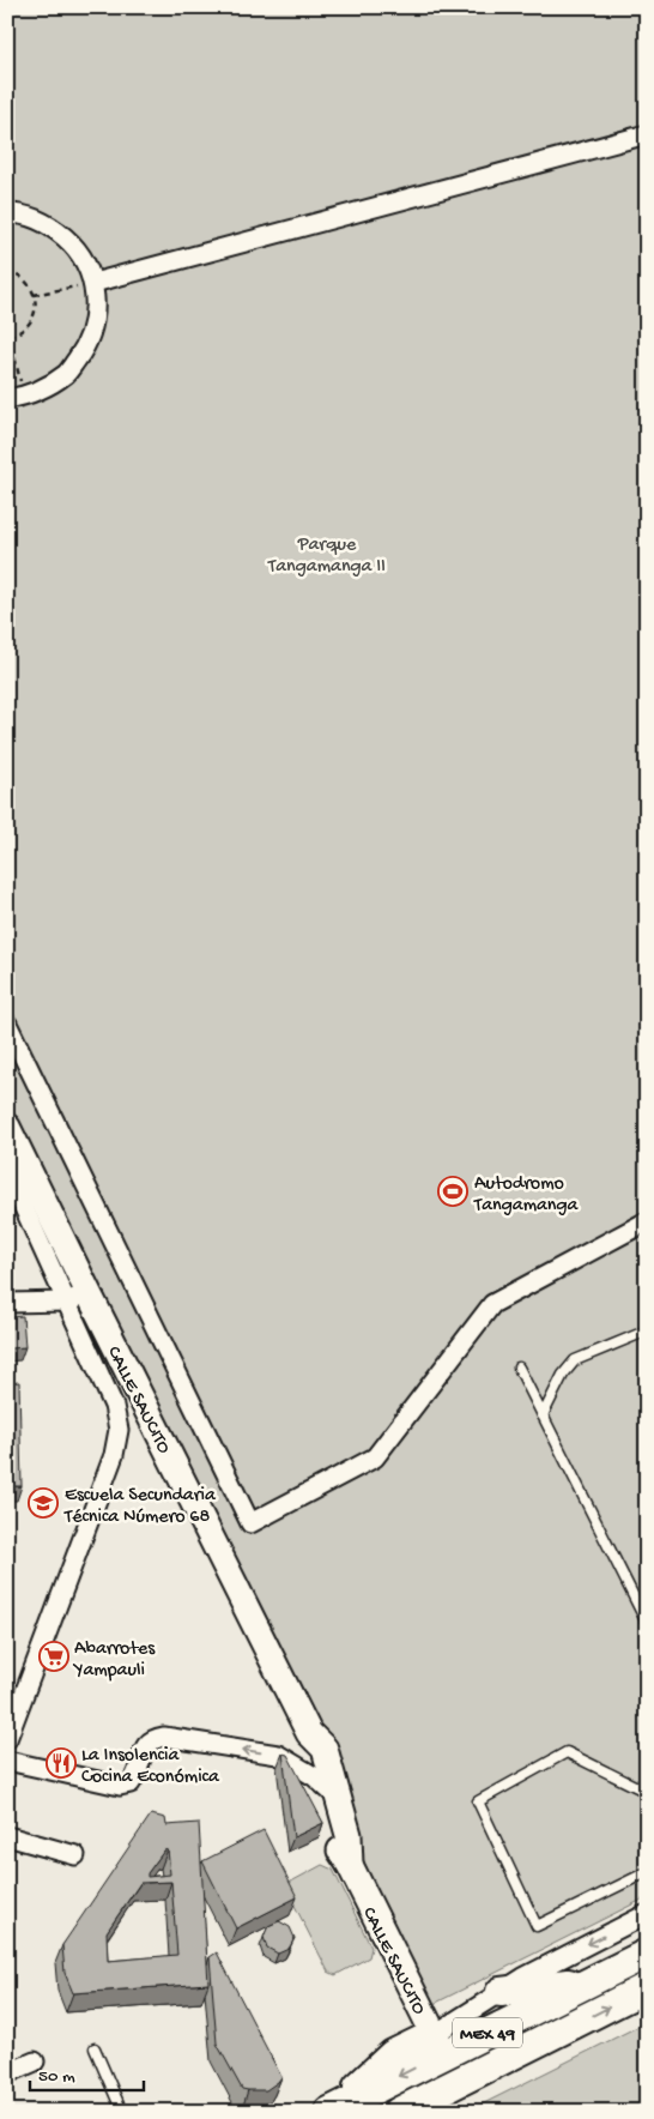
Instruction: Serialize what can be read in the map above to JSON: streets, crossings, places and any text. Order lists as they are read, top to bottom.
{
  "streets": {
    "main road": ["MEX 49"],
    "street": ["CALLE SAUCITO"]
  },
  "crossings": [
    ["CALLE SAUCITO", "MEX 49"]
  ],
  "parks": ["Parque Tangamanga II"],
  "places": {
    "sports": ["Autodromo Tangamanga"],
    "school or university": ["Escuela Secundaria Técnica Número 68"],
    "supermarket": ["Abarrotes Yampauli"],
    "restaurant": ["La Insolencia Cocina Económica"]
  },
  "scale_bar": "50 m"
}
